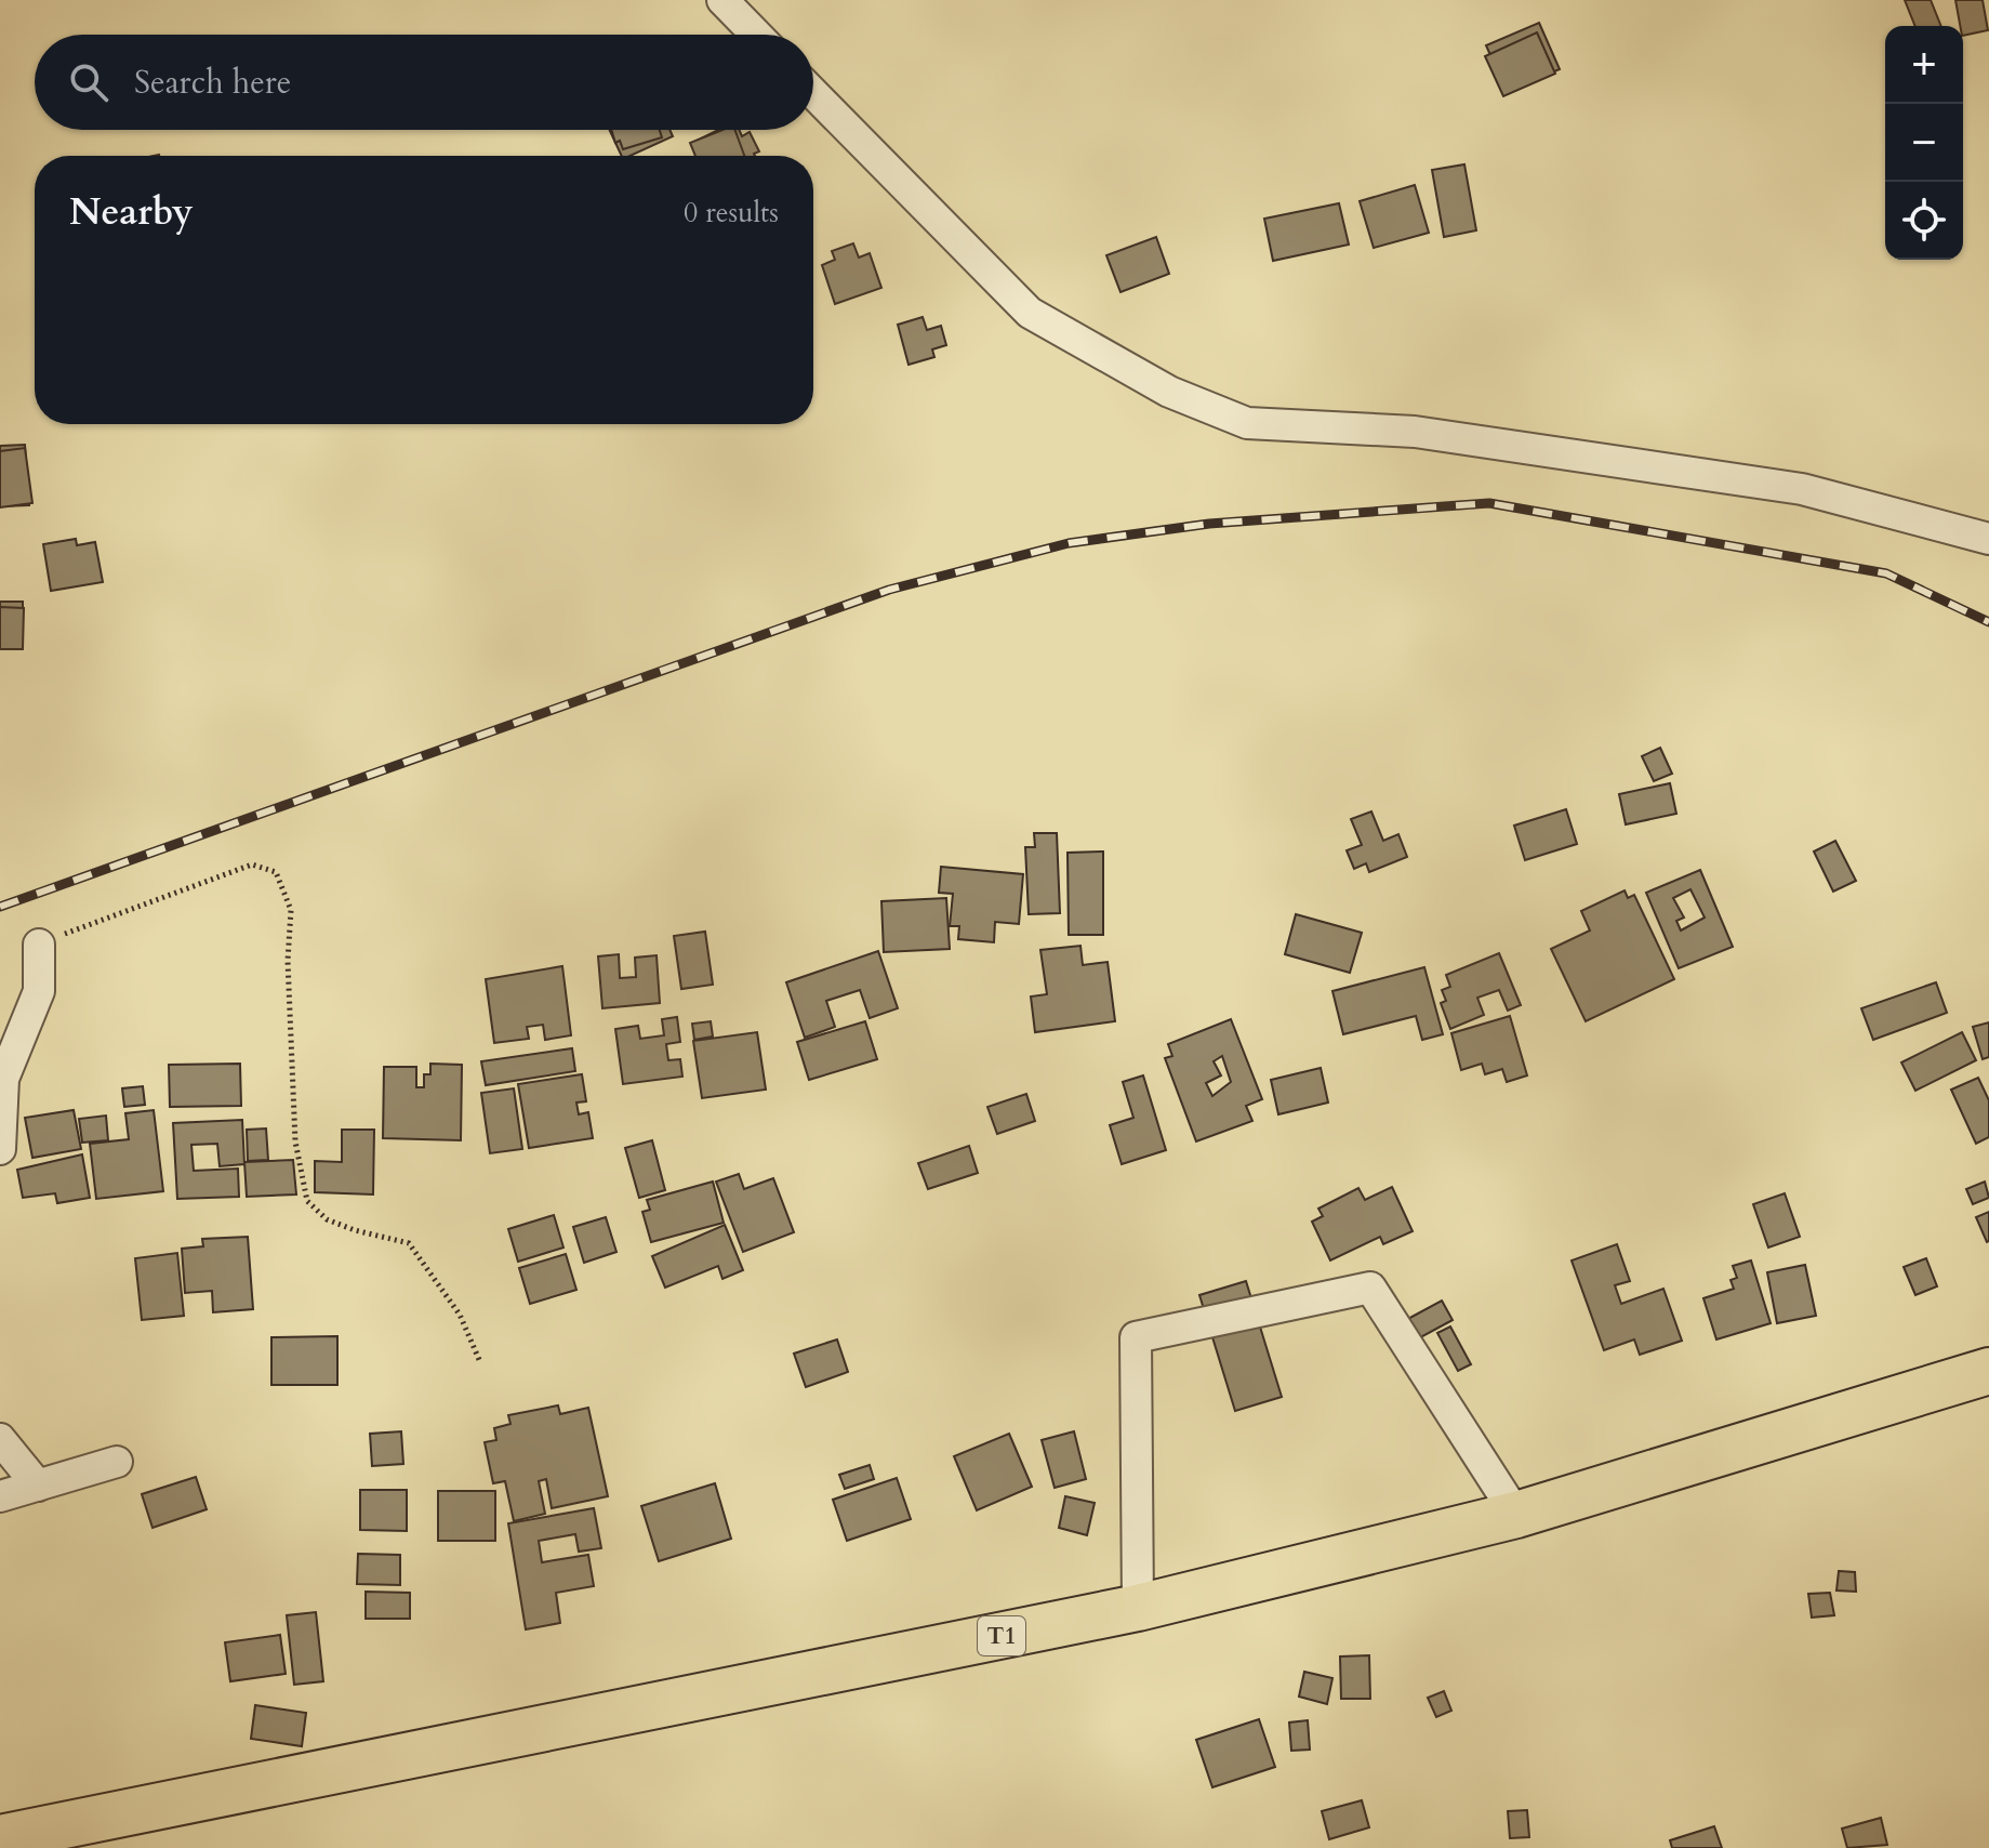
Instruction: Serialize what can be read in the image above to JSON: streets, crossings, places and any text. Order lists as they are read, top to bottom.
{
  "streets": {
    "highway": ["T1"]
  },
  "page": {
    "map_buttons": ["+", "−"],
    "search": "Search here",
    "heading": ["Nearby", "0 results"]
  }
}
